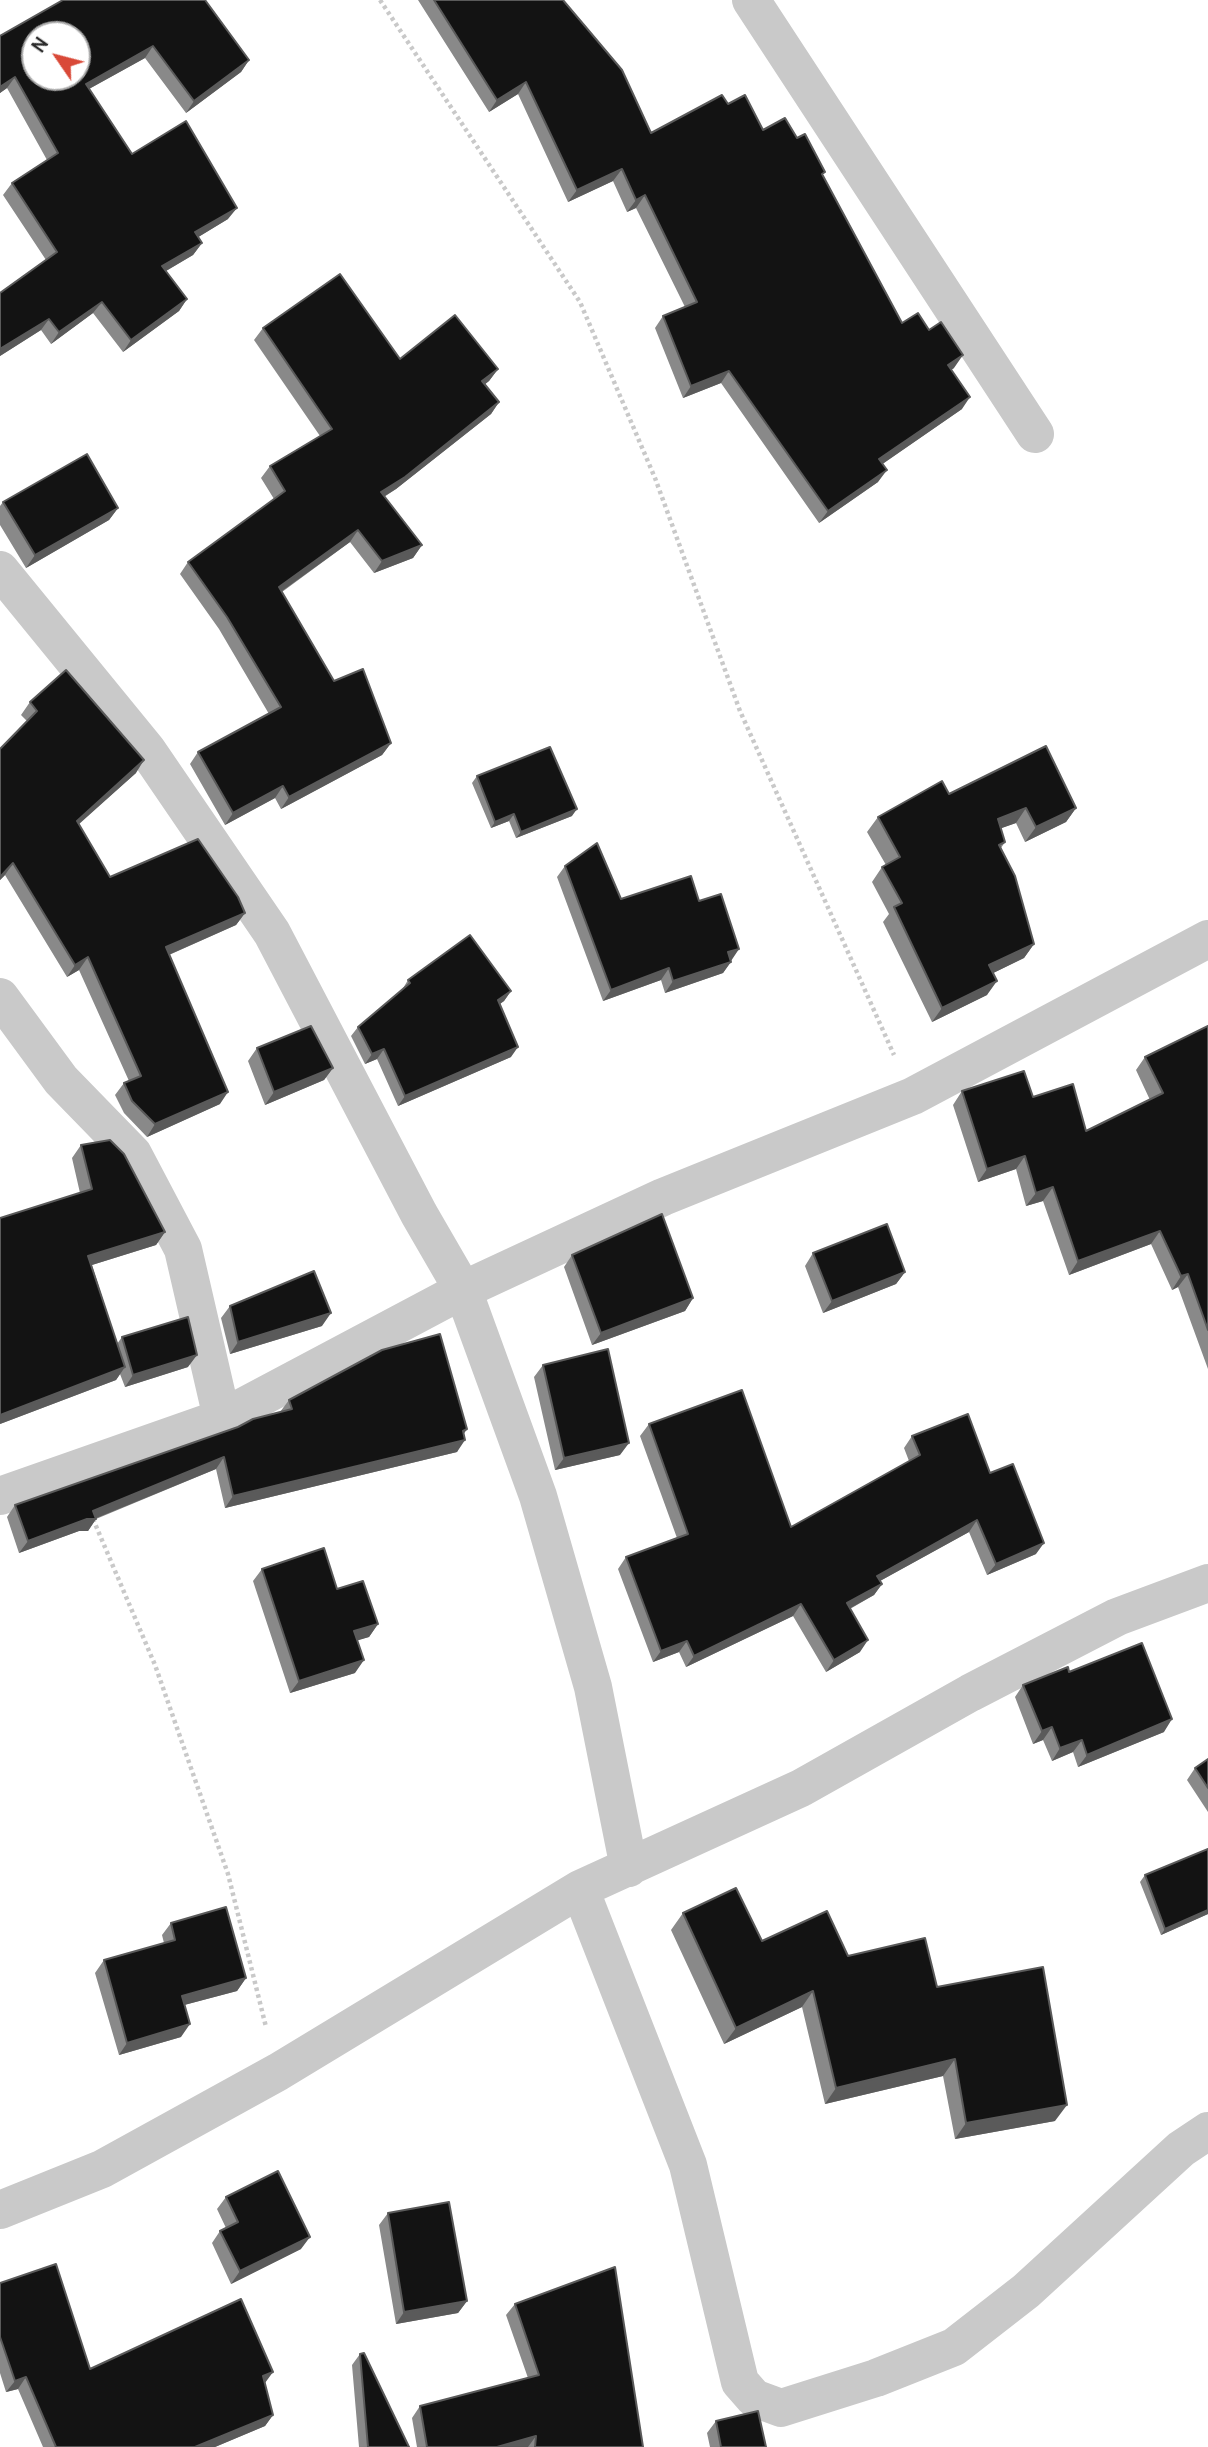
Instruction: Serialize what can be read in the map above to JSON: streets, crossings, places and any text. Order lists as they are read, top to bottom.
{
  "north": "top left"
}
